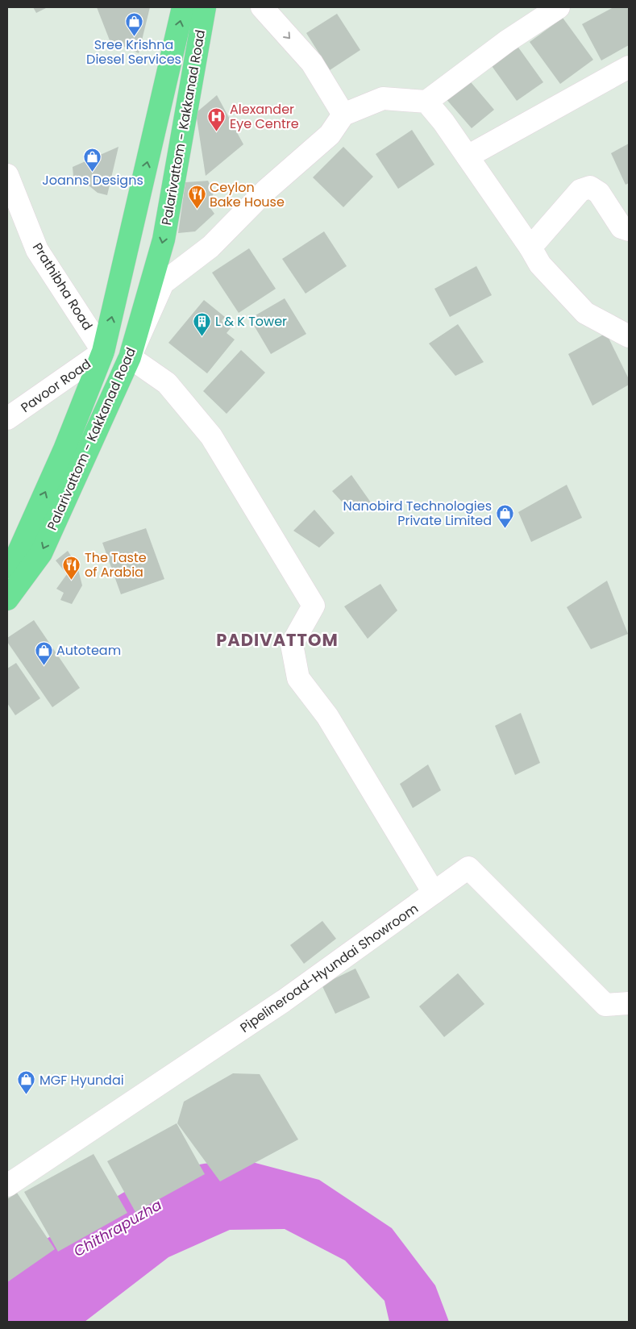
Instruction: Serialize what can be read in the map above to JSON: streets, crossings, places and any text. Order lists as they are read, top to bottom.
{
  "streets": {
    "main road": ["Palarivattom - Kakkanad Road"],
    "street": ["Prathibha Road", "Pavoor Road", "Pipelineroad-Hyundai Showroom"]
  },
  "crossings": [
    ["Palarivattom - Kakkanad Road", "Prathibha Road"],
    ["Palarivattom - Kakkanad Road", "Pavoor Road"],
    ["Prathibha Road", "Pavoor Road"]
  ],
  "districts": ["PADIVATTOM"],
  "water": ["Chithrapuzha"],
  "places": {
    "shop": [
      "Sree Krishna Diesel Services",
      "Joanns Designs",
      "Nanobird Technologies Private Limited",
      "Autoteam",
      "MGF Hyundai"
    ],
    "hospital": ["Alexander Eye Centre"],
    "restaurant": ["Ceylon Bake House", "The Taste of Arabia"],
    "building": ["L & K Tower"]
  }
}
